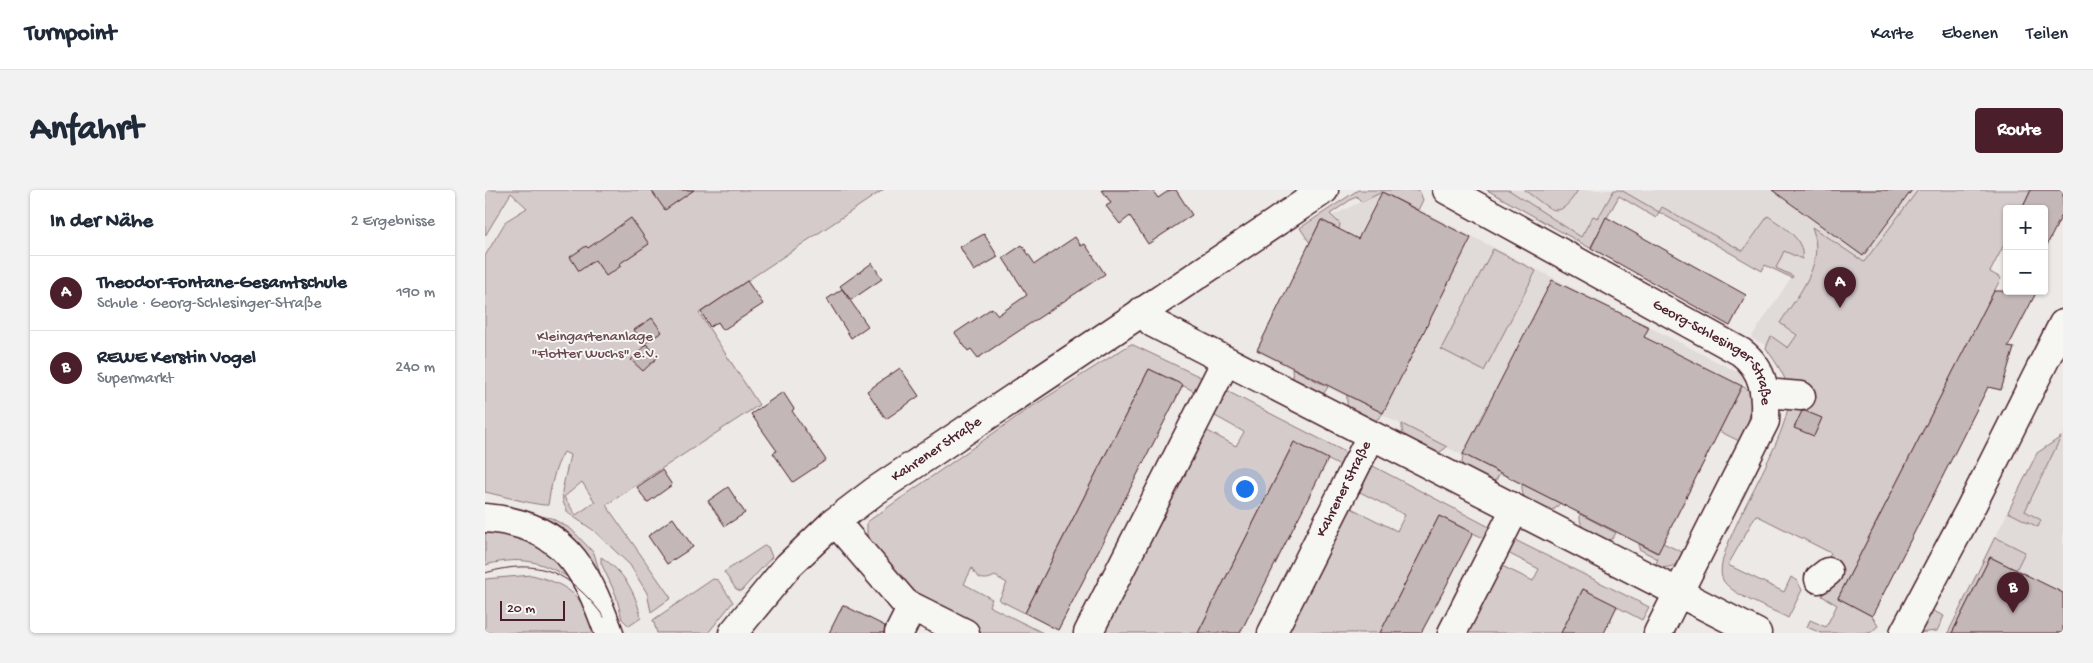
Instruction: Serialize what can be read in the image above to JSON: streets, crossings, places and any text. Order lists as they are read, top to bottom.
{
  "streets": {
    "street": ["Georg-Schlesinger-Straße", "Kahrener Straße"]
  },
  "parks": ["Kleingartenanlage \"Flotter Wuchs\" e.V."],
  "scale_bar": "20 m",
  "page": {
    "header": "Turnpoint",
    "nav": ["Karte", "Ebenen", "Teilen"],
    "buttons": "Route",
    "title": "Anfahrt",
    "heading": ["In der Nähe", "2 Ergebnisse"],
    "map_buttons": ["+", "−"],
    "list": [
      {
        "mark": "A",
        "name": "Theodor-Fontane-Gesamtschule",
        "note": "Schule · Georg-Schlesinger-Straße",
        "value": "190 m"
      },
      {
        "mark": "B",
        "name": "REWE Kerstin Vogel",
        "note": "Supermarkt",
        "value": "240 m"
      }
    ],
    "pins": ["A", "B"],
    "scale": "20 m"
  }
}
